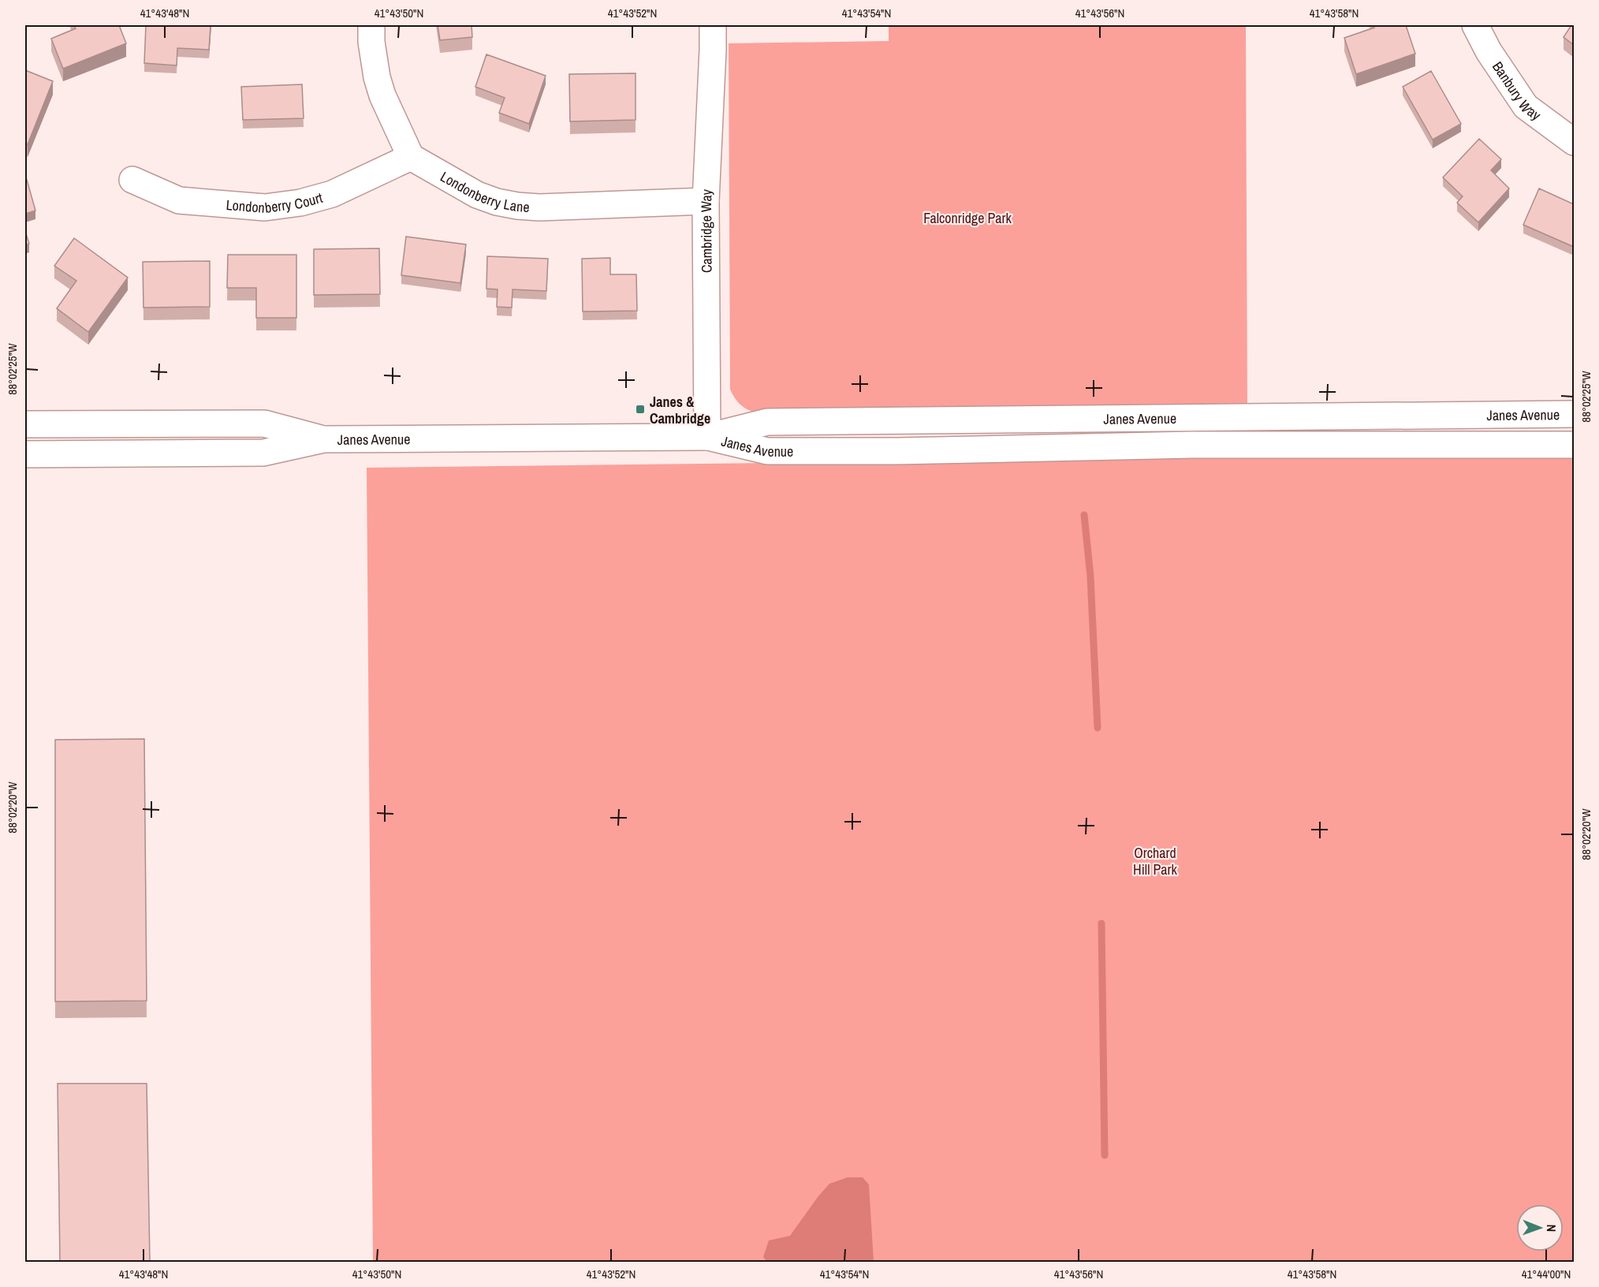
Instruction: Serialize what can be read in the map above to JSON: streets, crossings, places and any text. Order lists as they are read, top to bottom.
{
  "streets": {
    "street": [
      "Banbury Way",
      "Londonberry Lane",
      "Londonberry Court",
      "Cambridge Way",
      "Janes Avenue"
    ]
  },
  "crossings": [
    ["Londonberry Lane", "Londonberry Court"],
    ["Londonberry Lane", "Cambridge Way"],
    ["Cambridge Way", "Janes Avenue"]
  ],
  "parks": ["Falconridge Park", "Orchard Hill Park"],
  "places": {
    "transit": ["Janes & Cambridge"]
  },
  "north": "right",
  "coordinates": [
    "41°43'48\"N",
    "41°43'50\"N",
    "41°43'52\"N",
    "41°43'54\"N",
    "41°43'56\"N",
    "41°43'58\"N",
    "88°02'25\"W",
    "88°02'20\"W",
    "41°44'00\"N"
  ]
}
